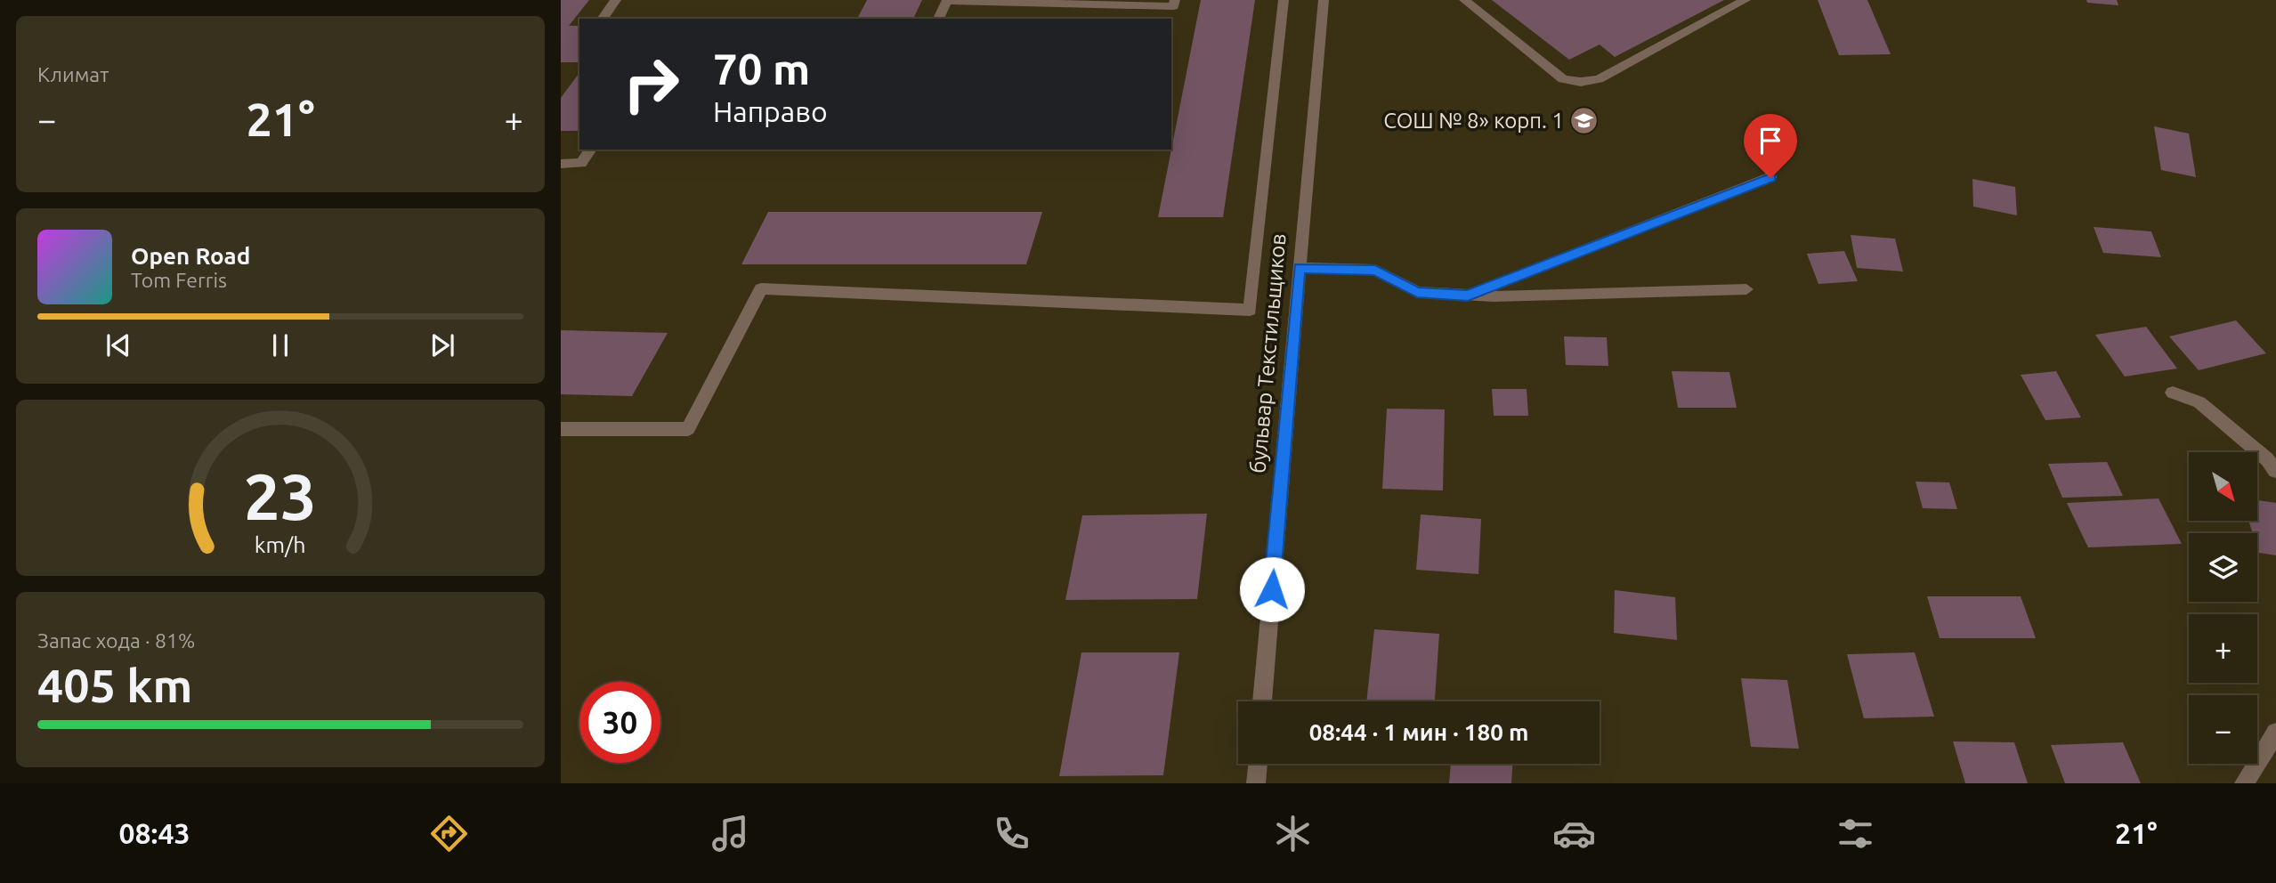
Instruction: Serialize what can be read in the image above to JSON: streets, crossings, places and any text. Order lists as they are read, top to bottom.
{
  "streets": {
    "street": ["бульвар Текстильщиков"]
  },
  "places": {
    "school or university": ["СОШ № 8» корп. 1"]
  },
  "north": "bottom right",
  "page": {
    "tile": [
      "Климат",
      ["Запас хода · 81%", "405 km"]
    ],
    "turn": ["70 m", "Направо"],
    "heat": ["−", "21°", "+"],
    "song": ["Open Road", "Tom Ferris"],
    "map_buttons": ["+", "−"],
    "limit": "30",
    "trip": "08:44 · 1 мин · 180 m",
    "tabs": ["08:43", "21°"],
    "gauge": ["23", "km/h"]
  }
}
